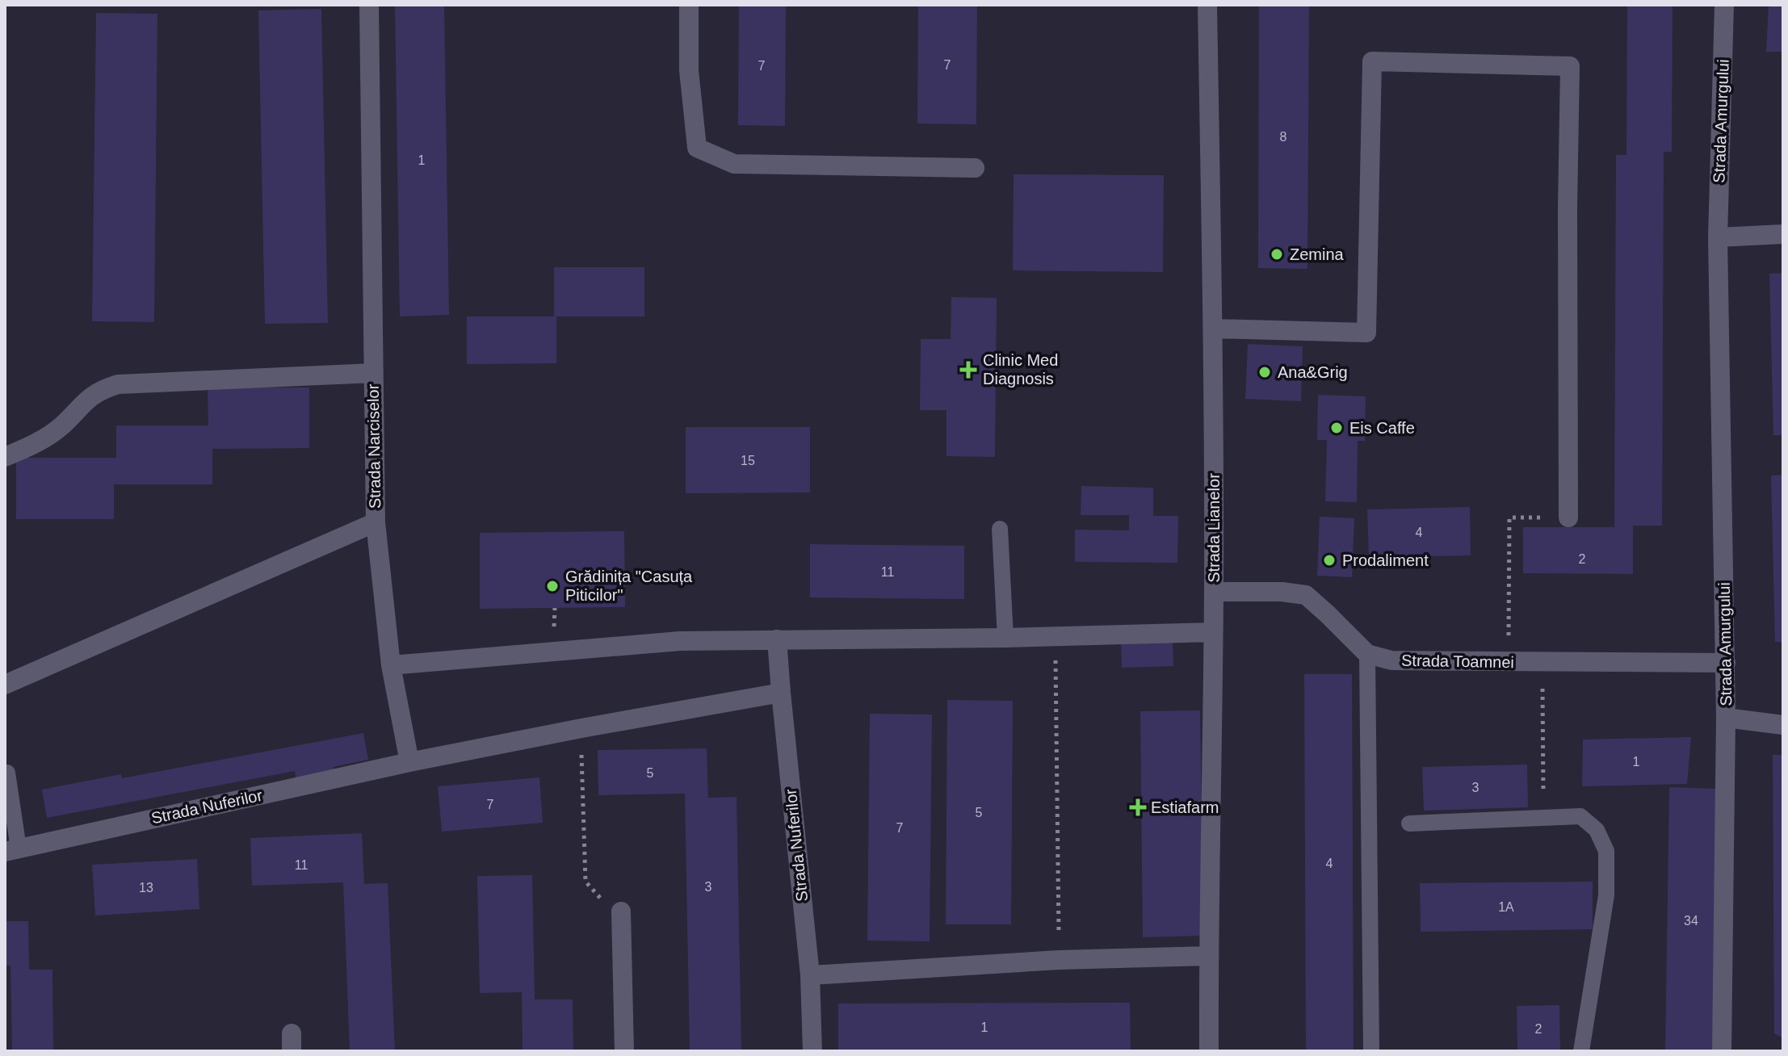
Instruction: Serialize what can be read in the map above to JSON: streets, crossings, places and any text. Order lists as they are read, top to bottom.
{
  "streets": {
    "street": [
      "Strada Amurgului",
      "Strada Narciselor",
      "Strada Lianelor",
      "Strada Toamnei",
      "Strada Nuferilor"
    ]
  },
  "crossings": [
    ["Strada Amurgului", "Strada Toamnei"]
  ],
  "places": {
    "other": [
      "Zemina",
      "Ana&Grig",
      "Eis Caffe",
      "Prodaliment",
      "Grădinița \"Casuța Piticilor\""
    ],
    "health": ["Clinic Med Diagnosis", "Estiafarm"]
  },
  "house_numbers": [
    "7",
    "7",
    "8",
    "1",
    "15",
    "4",
    "2",
    "11",
    "1",
    "5",
    "3",
    "7",
    "5",
    "7",
    "4",
    "11",
    "3",
    "13",
    "1A",
    "34",
    "1",
    "2"
  ]
}
